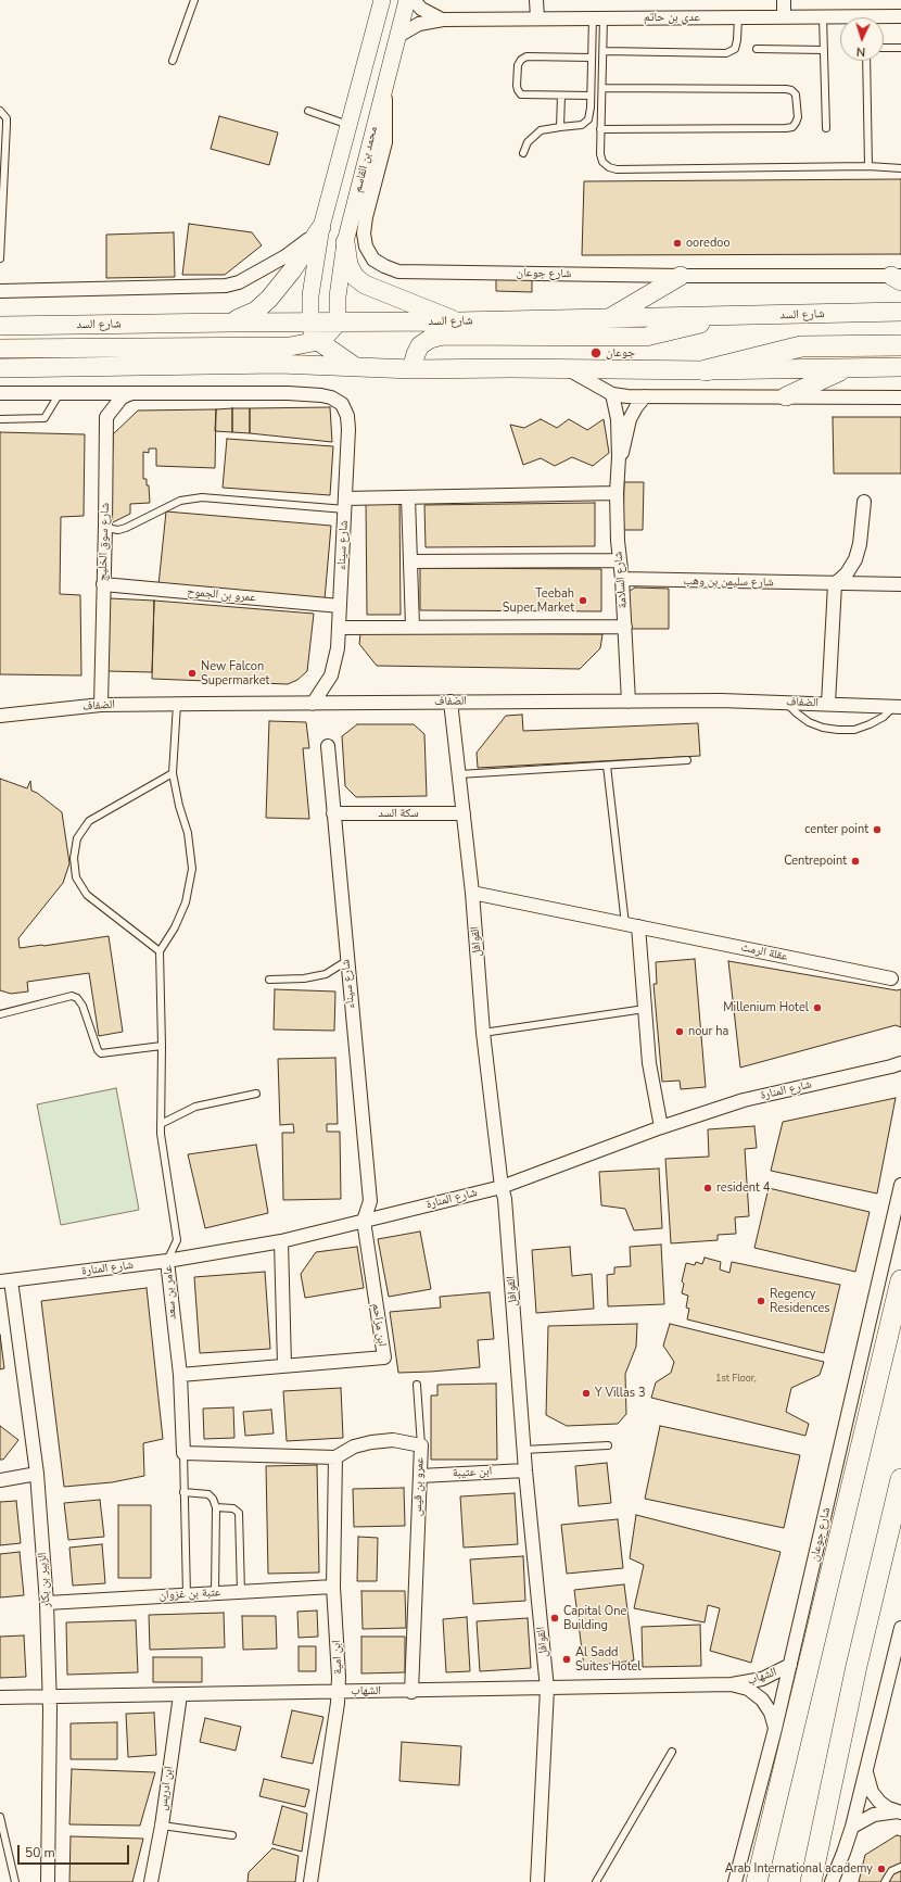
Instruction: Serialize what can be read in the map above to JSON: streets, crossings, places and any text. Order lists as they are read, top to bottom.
{
  "streets": {
    "main road": ["شارع جوعان", "شارع السد"],
    "street": [
      "عدي بن حاتم",
      "محمد بن القاسم",
      "شارع سوق الخليج",
      "شارع سيناء",
      "شارع السلامة",
      "شارع سليمن بن وهب",
      "عمرو بن الجموح",
      "الضفاف",
      "سكة السد",
      "القوافل",
      "عقلة الرمث",
      "شارع المنارة",
      "عامر بن سعد",
      "ابن مزاحم",
      "ابن عتيبة",
      "عمرو بن قيس",
      "الزبير بن بكار",
      "عتبة بن غزوان",
      "ابن امية",
      "الشهاب",
      "ابن ادريس"
    ]
  },
  "crossings": [
    ["عدي بن حاتم", "محمد بن القاسم"],
    ["محمد بن القاسم", "شارع جوعان"],
    ["محمد بن القاسم", "شارع السد"],
    ["شارع جوعان", "الشهاب"],
    ["شارع سوق الخليج", "شارع سيناء"],
    ["شارع سوق الخليج", "عمرو بن الجموح"],
    ["شارع سوق الخليج", "الضفاف"],
    ["شارع سيناء", "عمرو بن الجموح"],
    ["شارع سيناء", "الضفاف"],
    ["شارع سيناء", "سكة السد"],
    ["شارع سيناء", "شارع المنارة"],
    ["شارع سيناء", "ابن مزاحم"],
    ["شارع السلامة", "شارع سليمن بن وهب"],
    ["شارع السلامة", "الضفاف"],
    ["الضفاف", "القوافل"],
    ["سكة السد", "القوافل"],
    ["القوافل", "عقلة الرمث"],
    ["القوافل", "شارع المنارة"],
    ["القوافل", "ابن عتيبة"],
    ["القوافل", "الشهاب"],
    ["شارع المنارة", "عامر بن سعد"],
    ["شارع المنارة", "ابن مزاحم"],
    ["شارع المنارة", "الزبير بن بكار"],
    ["عامر بن سعد", "ابن مزاحم"],
    ["ابن عتيبة", "عمرو بن قيس"],
    ["عمرو بن قيس", "ابن امية"],
    ["عمرو بن قيس", "الشهاب"],
    ["الزبير بن بكار", "عتبة بن غزوان"],
    ["الزبير بن بكار", "الشهاب"],
    ["عتبة بن غزوان", "ابن امية"],
    ["ابن امية", "الشهاب"],
    ["الشهاب", "ابن ادريس"]
  ],
  "places": [
    "ooredoo",
    "جوعان",
    "Teebah Super Market",
    "New Falcon Supermarket",
    "center point",
    "Centrepoint",
    "Millenium Hotel",
    "nour ha",
    "resident 4",
    "Regency Residences",
    "Y Villas 3",
    "Capital One Building",
    "Al Sadd Suites Hotel",
    "Arab International academy"
  ],
  "house_numbers": ["1st Floor,"],
  "scale_bar": "50 m",
  "north": "bottom"
}
